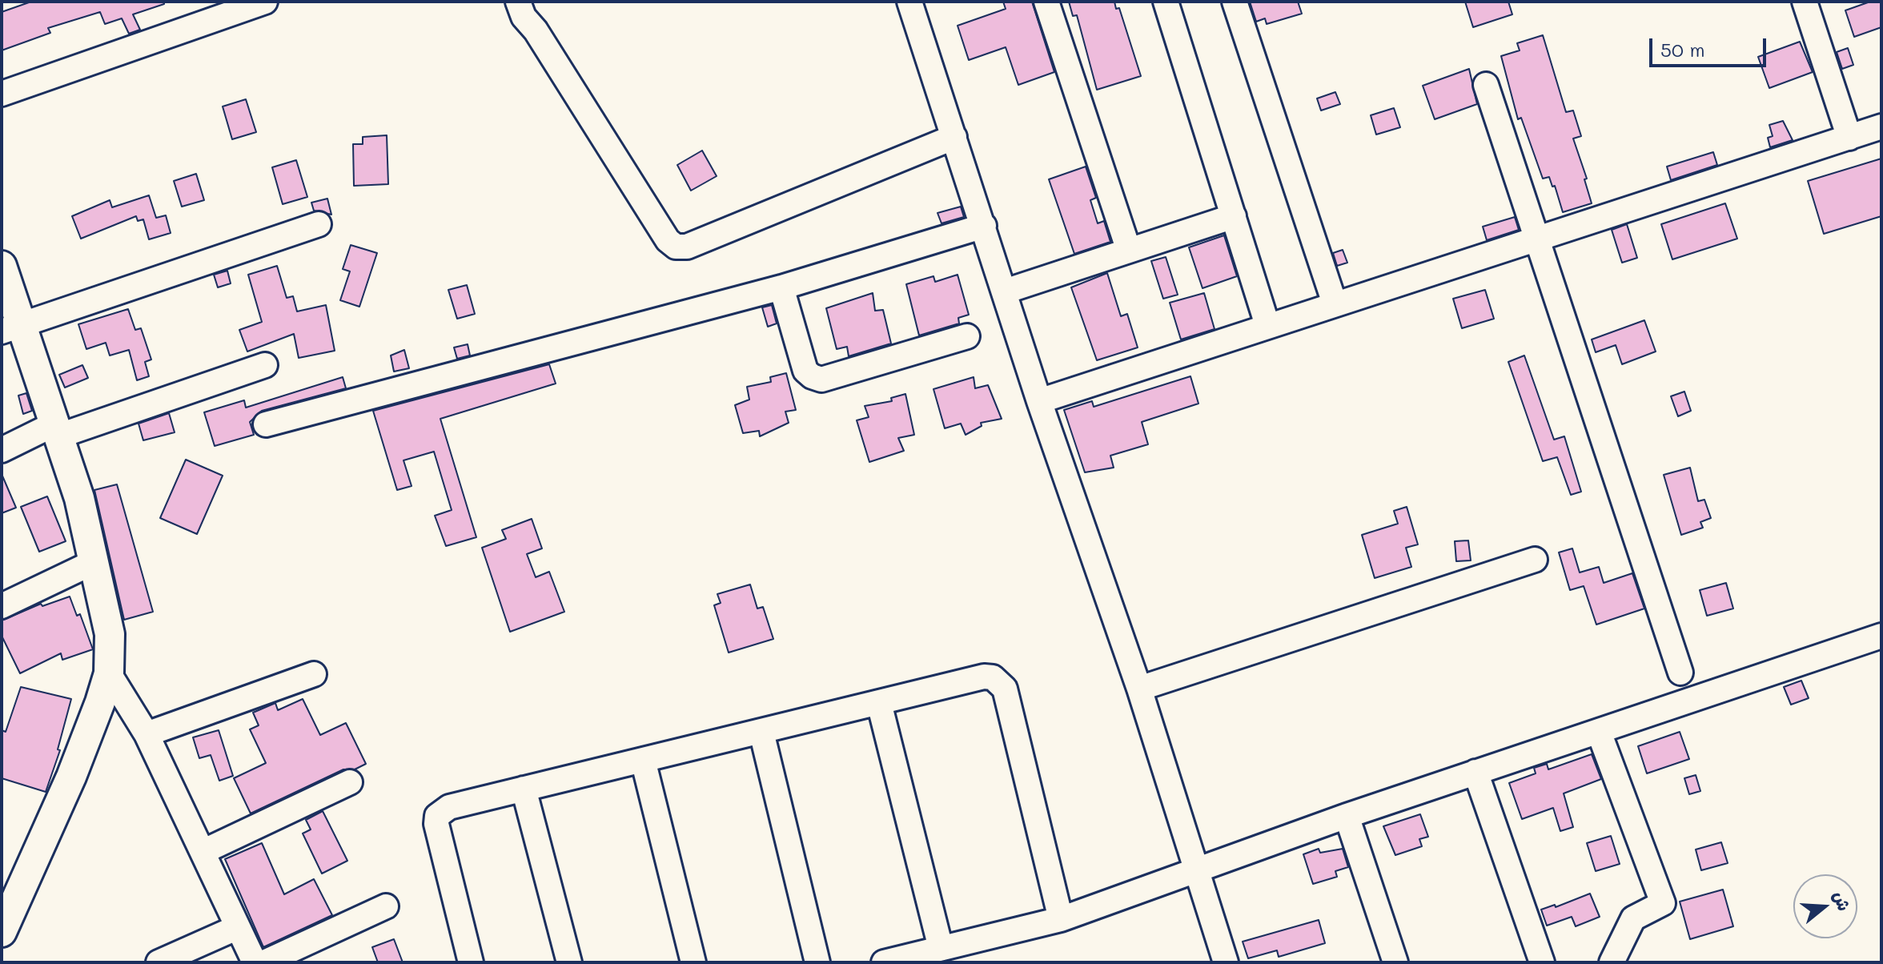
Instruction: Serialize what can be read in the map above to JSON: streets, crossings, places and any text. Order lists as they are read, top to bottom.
{
  "scale_bar": "50 m",
  "north": "right"
}
